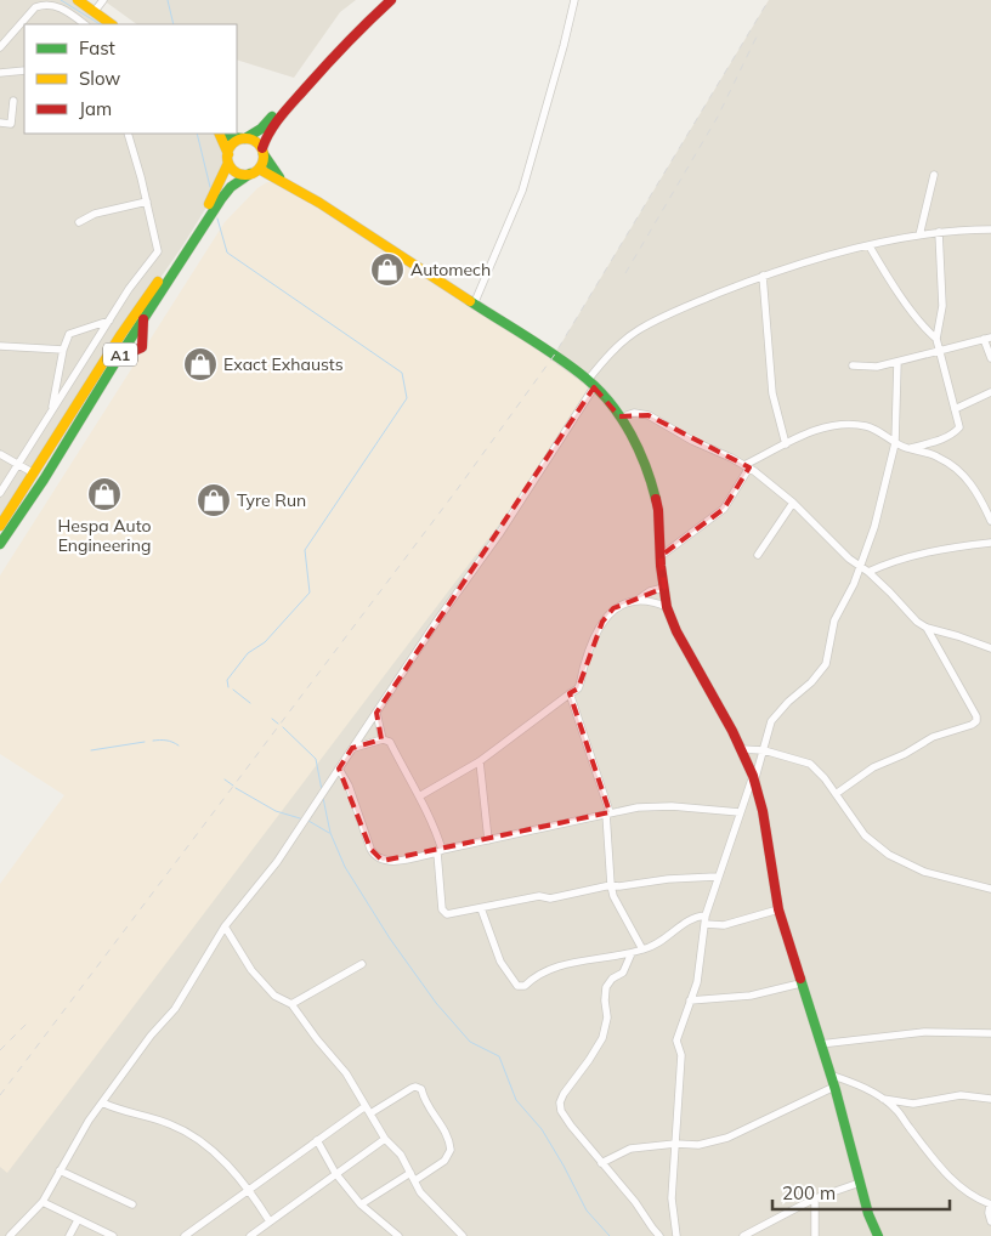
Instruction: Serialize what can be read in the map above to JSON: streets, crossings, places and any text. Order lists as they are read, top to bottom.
{
  "streets": {
    "main road": ["A1"]
  },
  "places": {
    "shop": [
      "Automech",
      "Exact Exhausts",
      "Hespa Auto Engineering",
      "Tyre Run"
    ]
  },
  "legend": ["Fast", "Slow", "Jam"],
  "scale_bar": "200 m"
}
